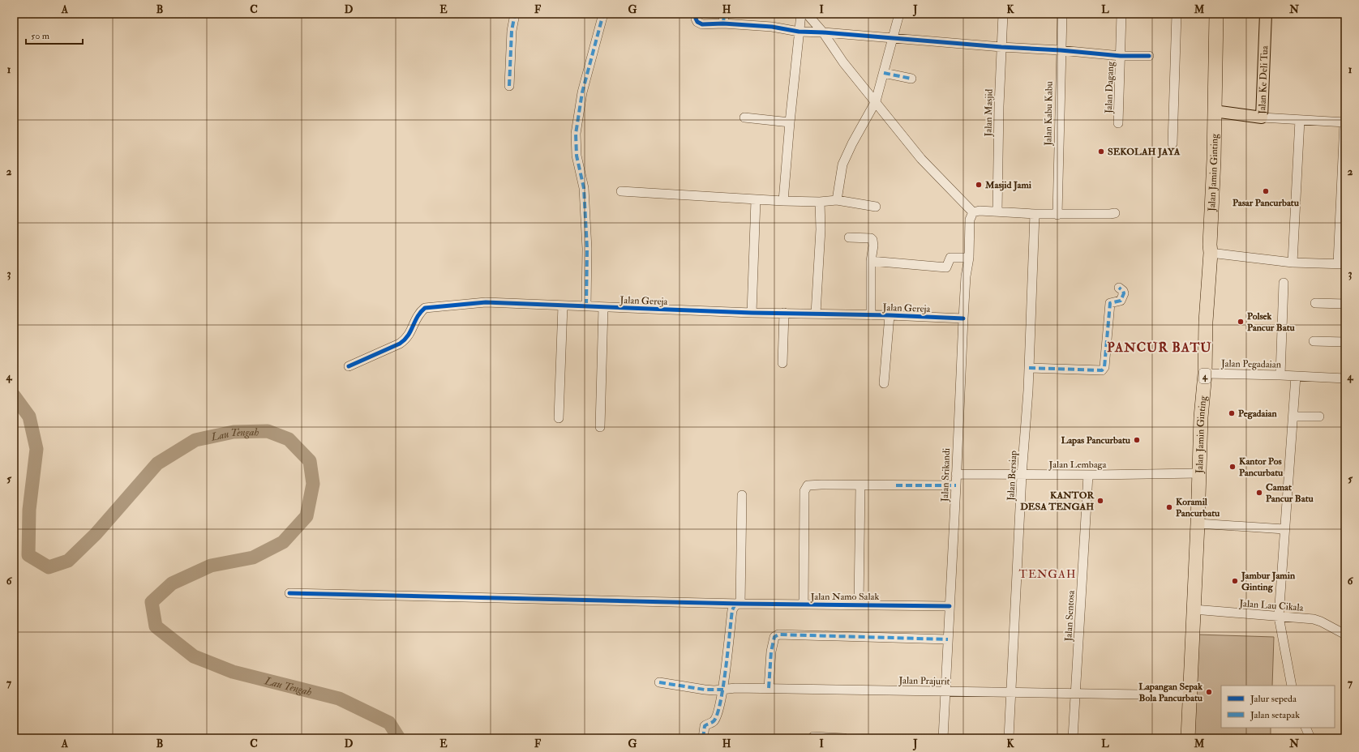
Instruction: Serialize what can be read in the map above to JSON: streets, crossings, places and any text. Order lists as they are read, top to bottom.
{
  "streets": {
    "highway": ["Jalan Jamin Ginting", "4"],
    "main road": ["Jalan Ke Deli Tua"],
    "street": [
      "Jalan Dagang",
      "Jalan Masjid",
      "Jalan Kabu Kabu",
      "Jalan Gereja",
      "Jalan Pegadaian",
      "Jalan Lembaga",
      "Jalan Srikandi",
      "Jalan Bersiap",
      "Jalan Namo Salak",
      "Jalan Lau Cikala",
      "Jalan Sentosa",
      "Jalan Prajurit"
    ]
  },
  "crossings": [
    ["Jalan Ke Deli Tua", "Jalan Jamin Ginting"],
    ["Jalan Jamin Ginting", "Jalan Pegadaian"],
    ["Jalan Jamin Ginting", "Jalan Lembaga"],
    ["Jalan Jamin Ginting", "Jalan Lau Cikala"],
    ["Jalan Jamin Ginting", "Jalan Prajurit"],
    ["Jalan Gereja", "Jalan Srikandi"],
    ["Jalan Lembaga", "Jalan Srikandi"],
    ["Jalan Lembaga", "Jalan Bersiap"],
    ["Jalan Lembaga", "Jalan Sentosa"],
    ["Jalan Srikandi", "Jalan Namo Salak"],
    ["Jalan Srikandi", "Jalan Prajurit"],
    ["Jalan Bersiap", "Jalan Prajurit"],
    ["Jalan Sentosa", "Jalan Prajurit"]
  ],
  "districts": ["PANCUR BATU", "TENGAH"],
  "water": ["Lau Tengah"],
  "places": [
    "SEKOLAH JAYA",
    "Masjid Jami",
    "Pasar Pancurbatu",
    "Polsek Pancur Batu",
    "Pegadaian",
    "Lapas Pancurbatu",
    "Kantor Pos Pancurbatu",
    "Camat Pancur Batu",
    "KANTOR DESA TENGAH",
    "Koramil Pancurbatu",
    "Jambur Jamin Ginting",
    "Lapangan Sepak Bola Pancurbatu"
  ],
  "legend": ["Jalur sepeda", "Jalan setapak"],
  "scale_bar": "50 m",
  "grid": {
    "columns": [
      "A",
      "B",
      "C",
      "D",
      "E",
      "F",
      "G",
      "H",
      "I",
      "J",
      "K",
      "L",
      "M",
      "N"
    ],
    "rows": [
      "1",
      "2",
      "3",
      "4",
      "5",
      "6",
      "7"
    ]
  }
}
